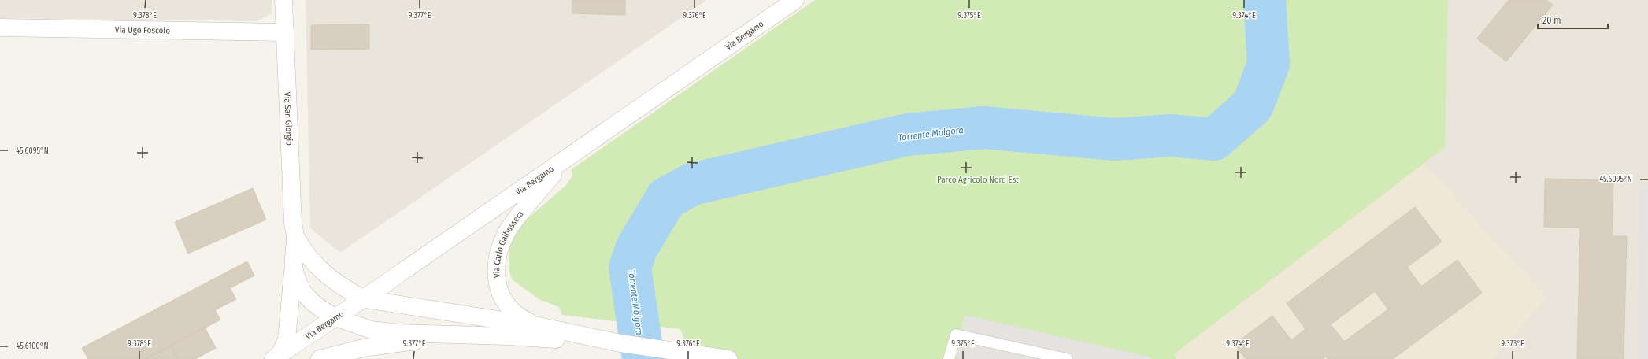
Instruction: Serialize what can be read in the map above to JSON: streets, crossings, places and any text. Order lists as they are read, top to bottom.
{
  "streets": {
    "street": [
      "Via Ugo Foscolo",
      "Via Bergamo",
      "Via San Giorgio",
      "Via Carlo Galbussera"
    ]
  },
  "crossings": [
    ["Via Ugo Foscolo", "Via San Giorgio"],
    ["Via Bergamo", "Via San Giorgio"],
    ["Via Bergamo", "Via Carlo Galbussera"],
    ["Via San Giorgio", "Via Carlo Galbussera"]
  ],
  "water": ["Torrente Molgora"],
  "parks": ["Parco Agricolo Nord Est"],
  "scale_bar": "20 m",
  "coordinates": [
    "9.378°E",
    "9.377°E",
    "9.376°E",
    "9.375°E",
    "9.374°E",
    "45.6095°N",
    "9.373°E",
    "45.6100°N"
  ]
}
